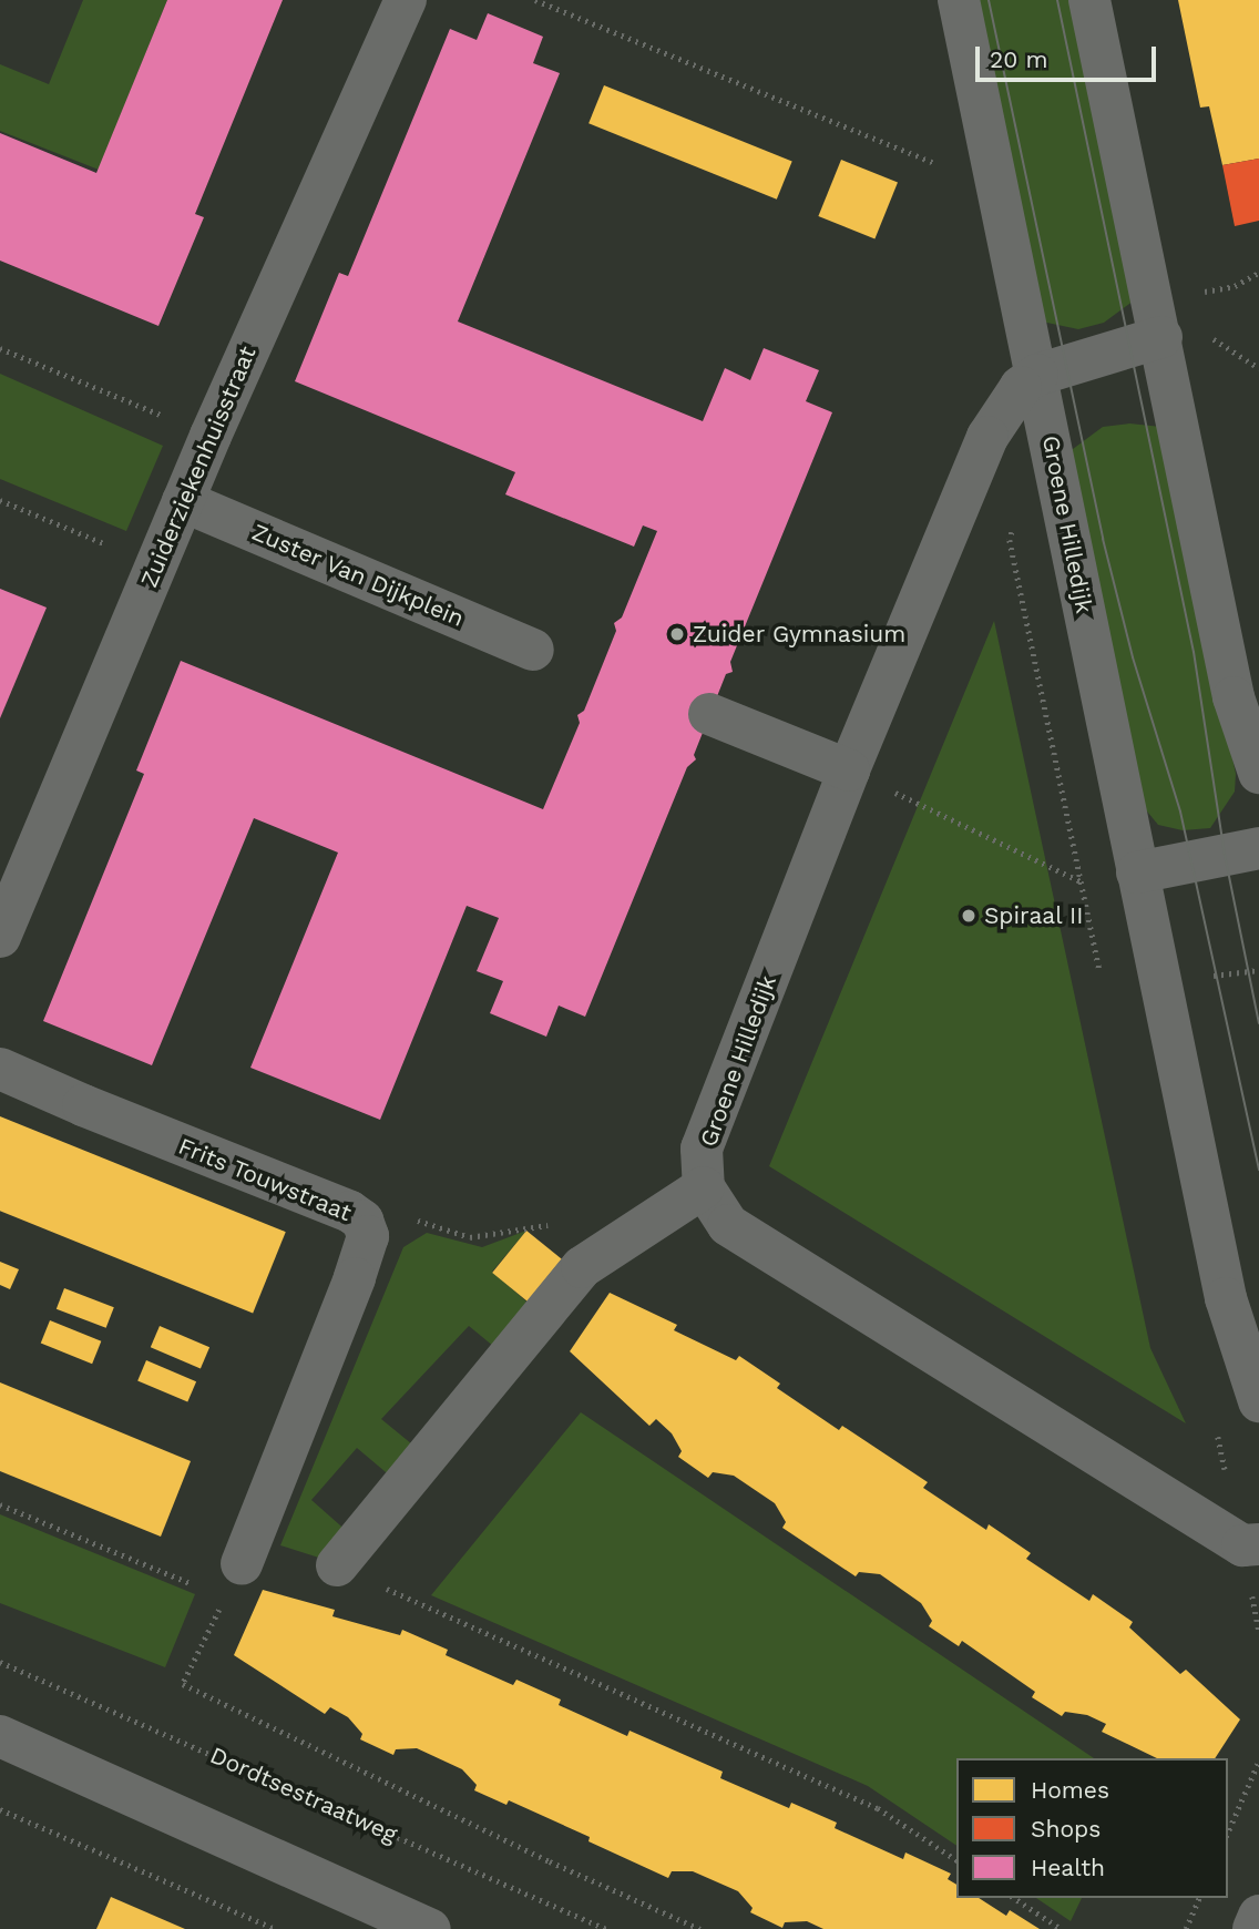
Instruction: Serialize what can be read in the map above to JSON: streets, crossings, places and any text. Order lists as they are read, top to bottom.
{
  "streets": {
    "street": [
      "Zuiderziekenhuisstraat",
      "Groene Hilledijk",
      "Zuster Van Dijkplein",
      "Frits Touwstraat"
    ],
    "path": ["Dordtsestraatweg"]
  },
  "crossings": [
    ["Zuiderziekenhuisstraat", "Zuster Van Dijkplein"]
  ],
  "places": ["Zuider Gymnasium", "Spiraal II"],
  "legend": ["Homes", "Shops", "Health"],
  "scale_bar": "20 m"
}
